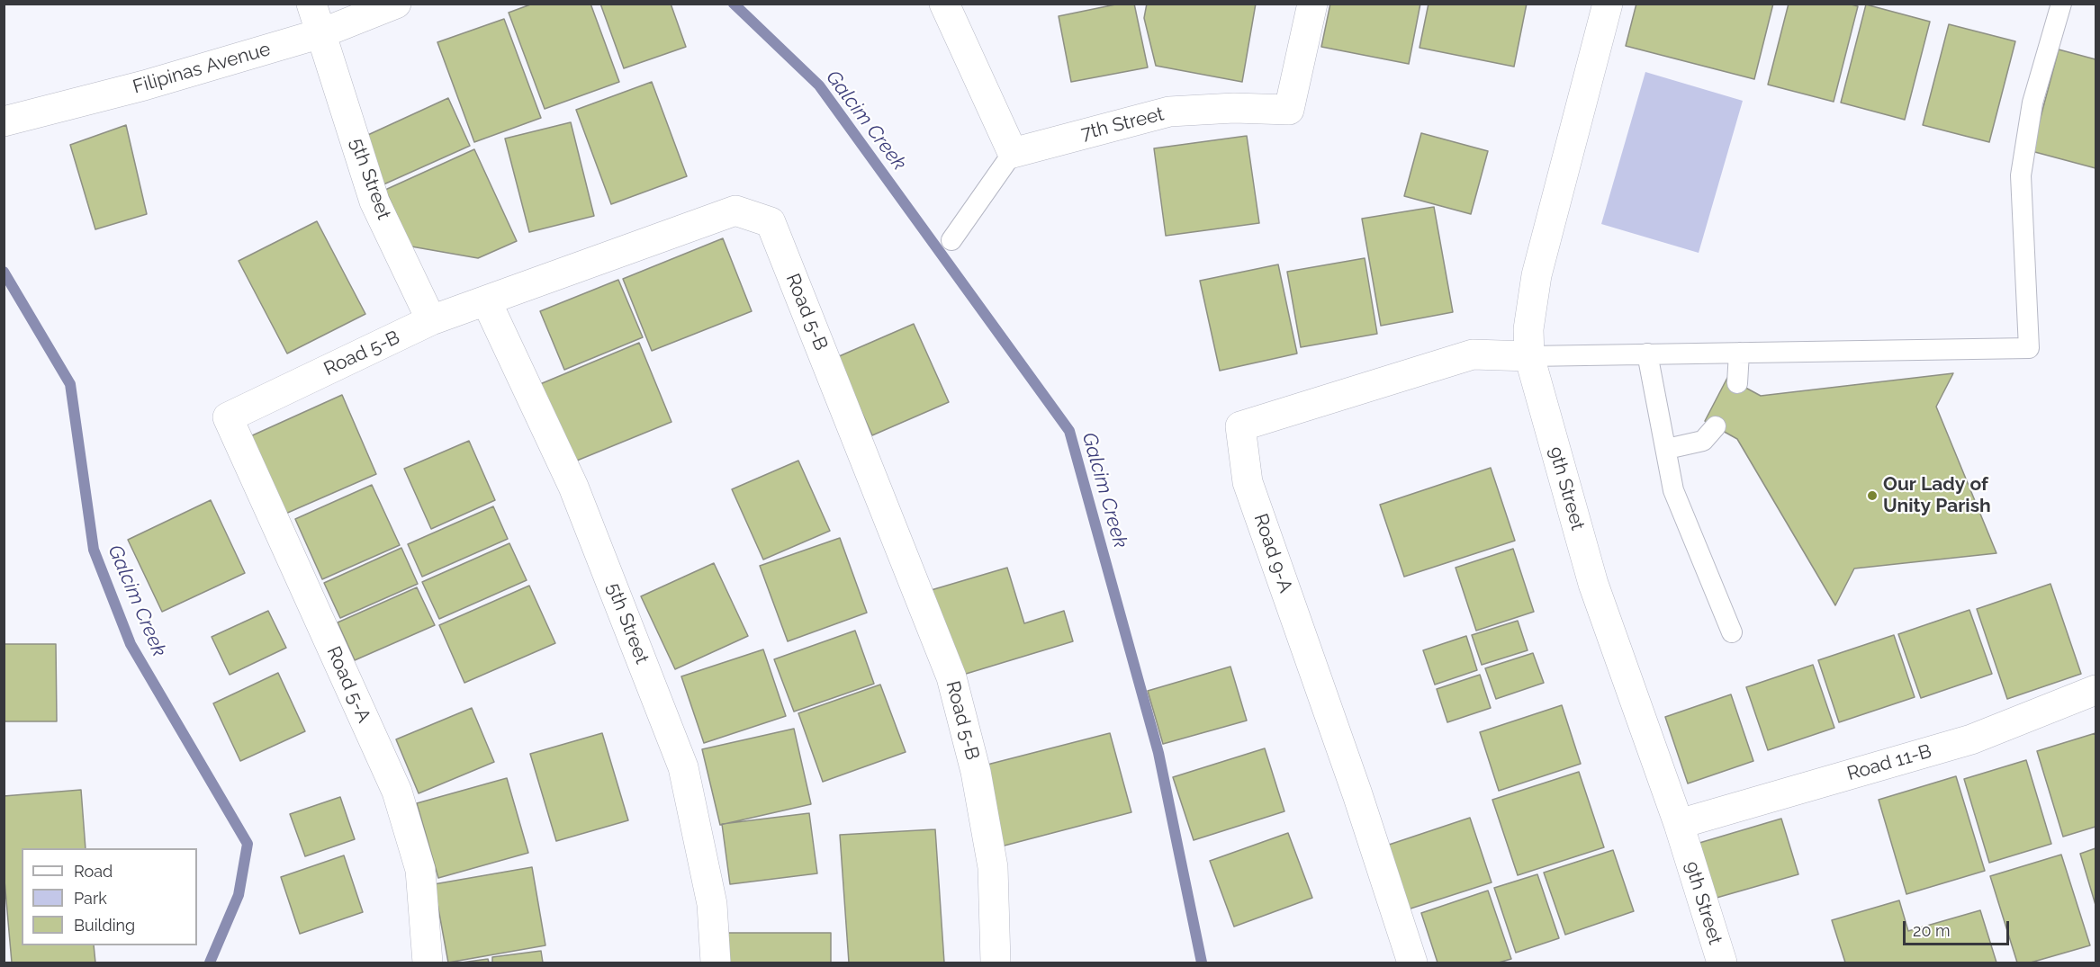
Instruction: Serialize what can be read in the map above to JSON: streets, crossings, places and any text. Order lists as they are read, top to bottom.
{
  "streets": {
    "street": [
      "Filipinas Avenue",
      "7th Street",
      "5th Street",
      "Road 5-B",
      "9th Street",
      "Road 9-A",
      "Road 5-A",
      "Road 11-B"
    ]
  },
  "crossings": [
    ["Filipinas Avenue", "5th Street"],
    ["5th Street", "Road 5-B"],
    ["Road 5-B", "Road 5-A"],
    ["9th Street", "Road 9-A"],
    ["9th Street", "Road 11-B"]
  ],
  "water": ["Galcim Creek"],
  "places": ["Our Lady of Unity Parish"],
  "legend": ["Road", "Park", "Building"],
  "scale_bar": "20 m"
}
